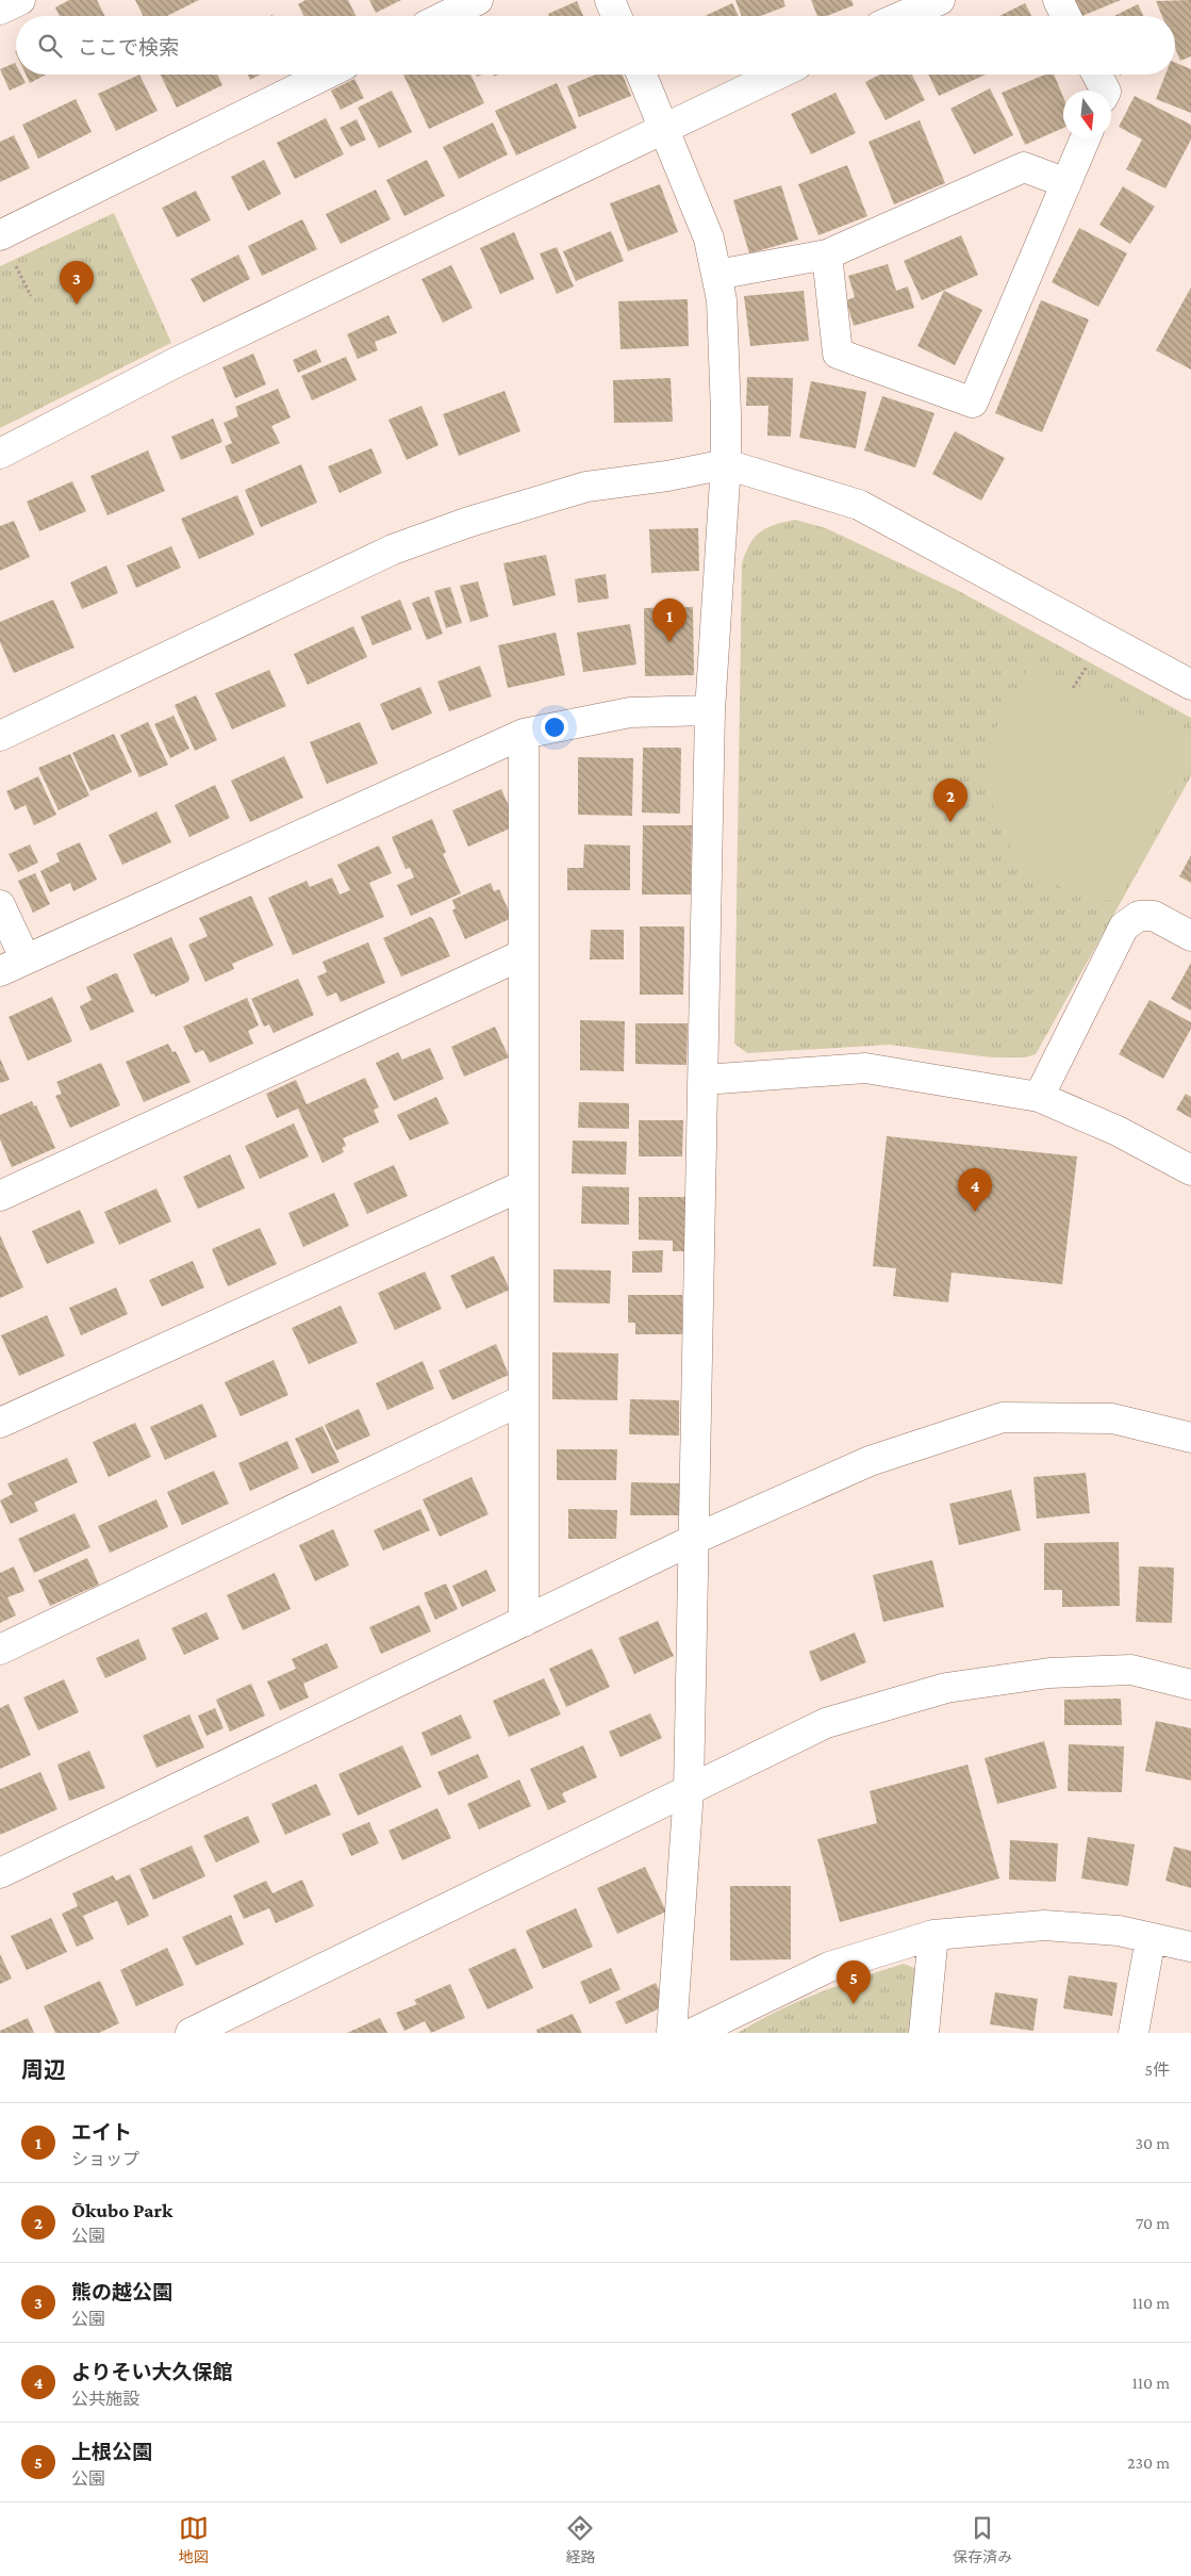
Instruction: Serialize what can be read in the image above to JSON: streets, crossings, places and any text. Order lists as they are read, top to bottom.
{
  "north": "bottom",
  "page": {
    "search": "ここで検索",
    "pins": [
      "3",
      "1",
      "2",
      "4",
      "5"
    ],
    "heading": ["周辺", "5件"],
    "list": [
      {
        "mark": "1",
        "name": "エイト",
        "note": "ショップ",
        "value": "30 m"
      },
      {
        "mark": "2",
        "name": "Ōkubo Park",
        "note": "公園",
        "value": "70 m"
      },
      {
        "mark": "3",
        "name": "熊の越公園",
        "note": "公園",
        "value": "110 m"
      },
      {
        "mark": "4",
        "name": "よりそい大久保館",
        "note": "公共施設",
        "value": "110 m"
      },
      {
        "mark": "5",
        "name": "上根公園",
        "note": "公園",
        "value": "230 m"
      }
    ],
    "nav": ["地図", "経路", "保存済み"]
  }
}
